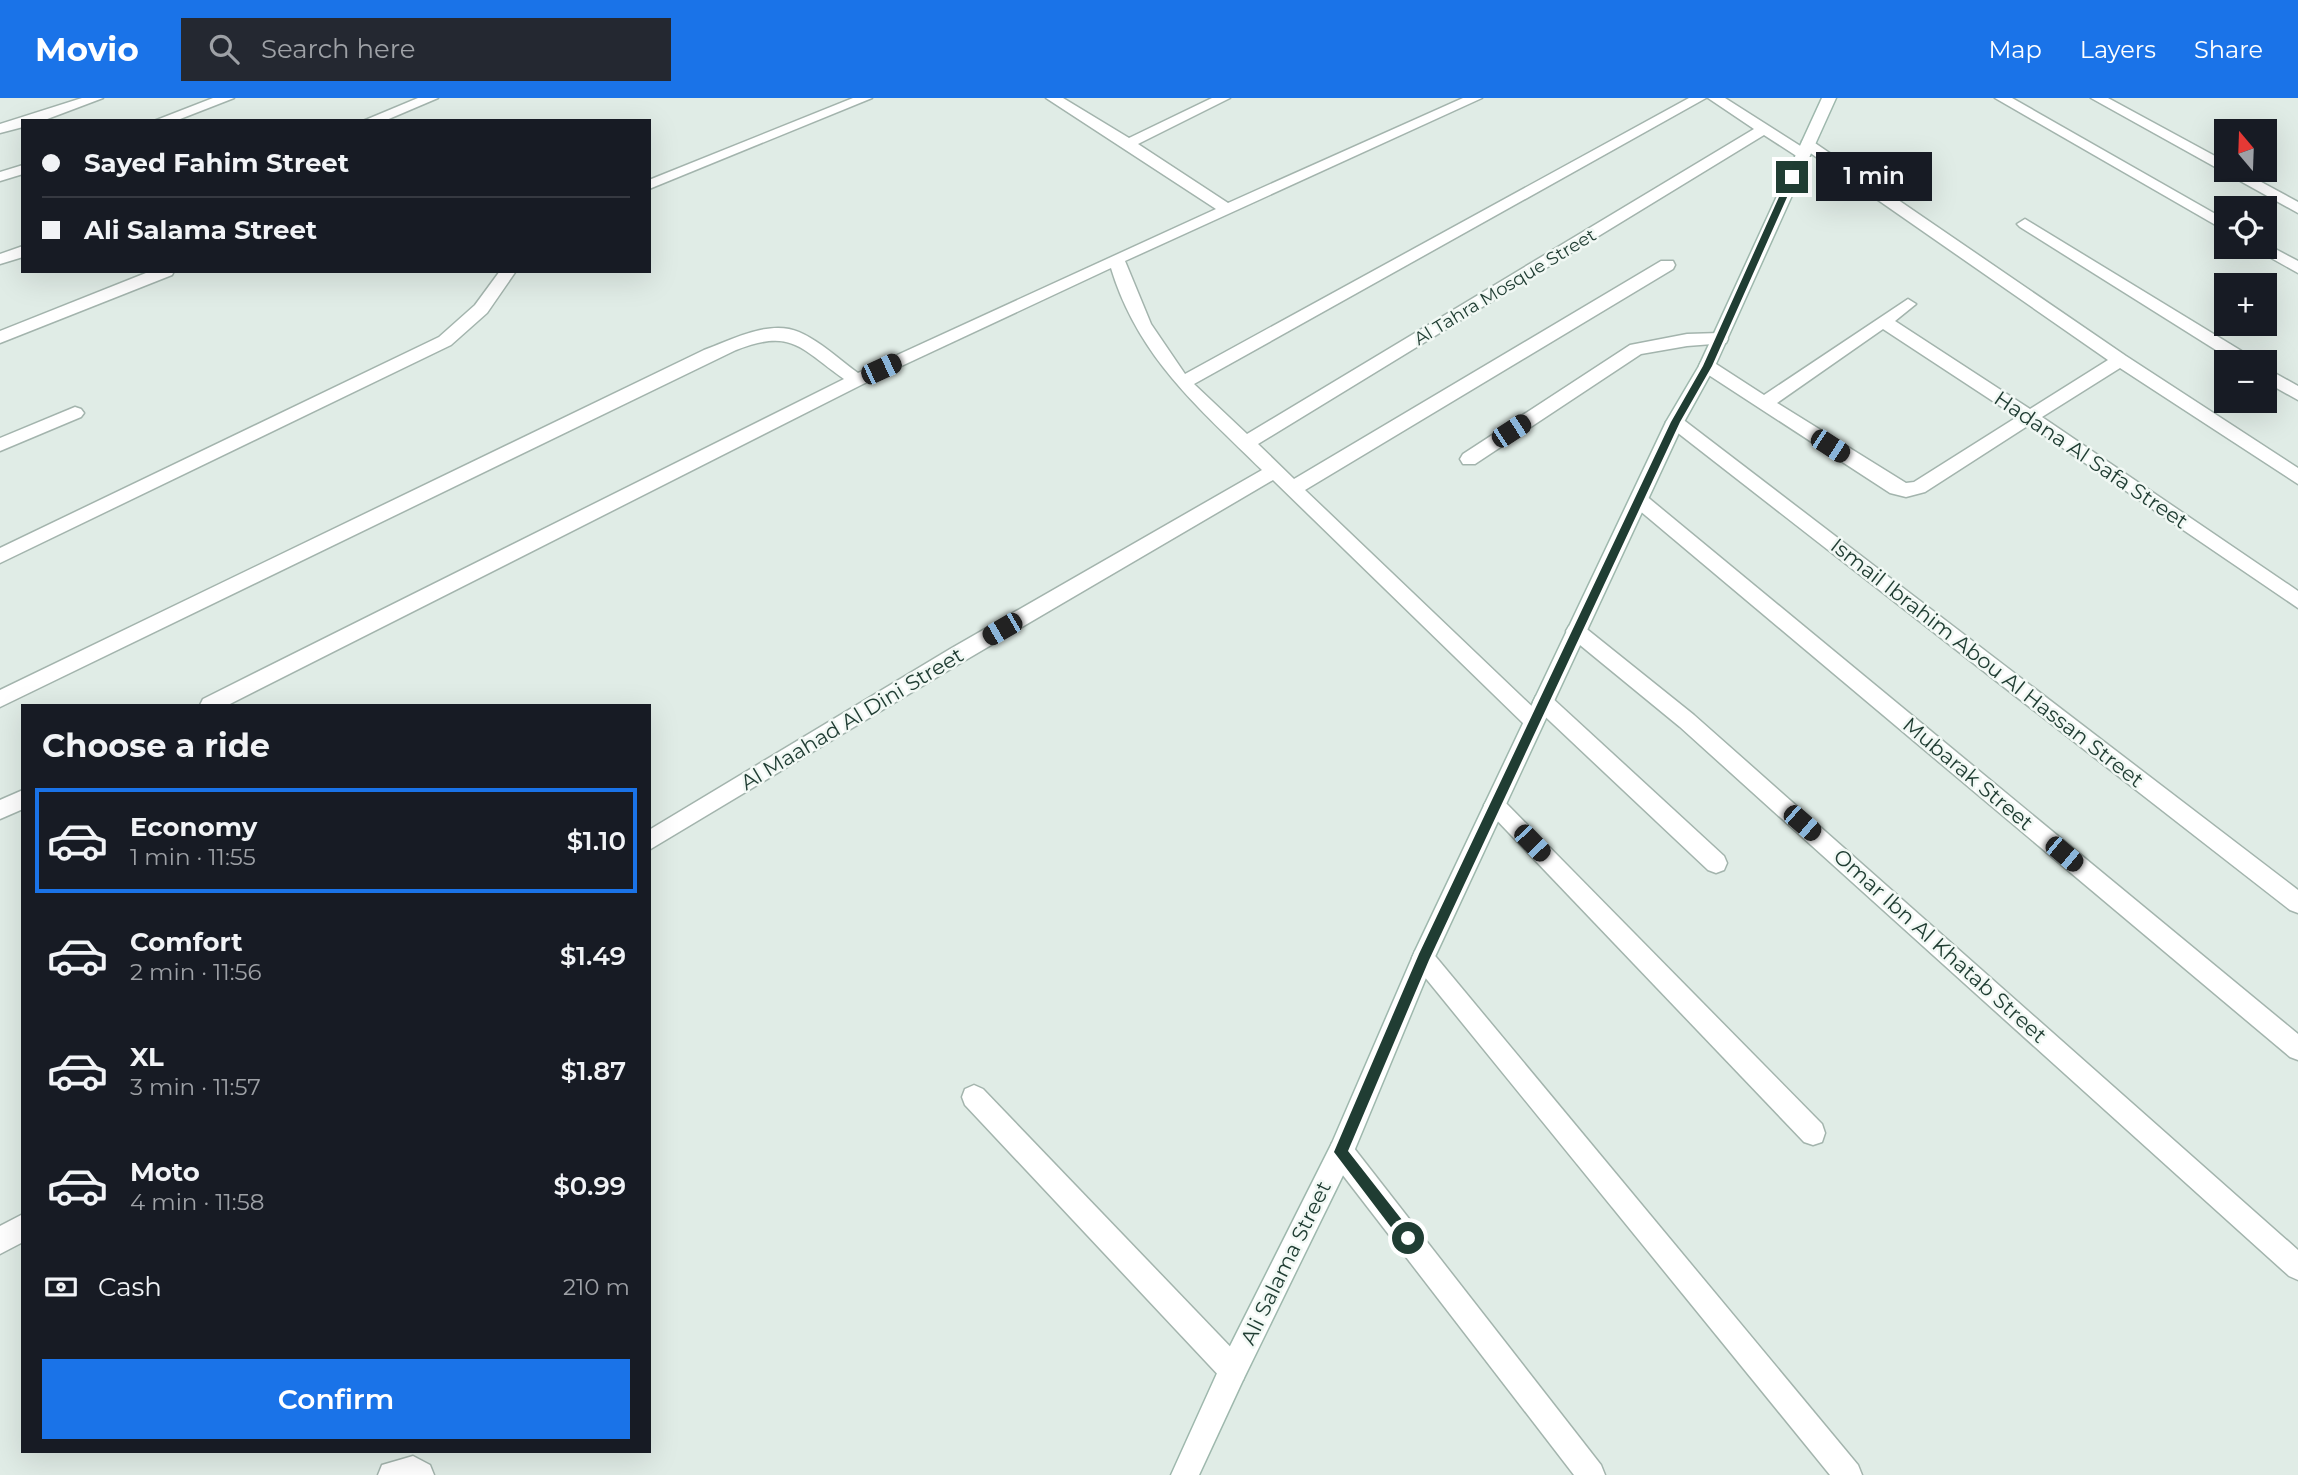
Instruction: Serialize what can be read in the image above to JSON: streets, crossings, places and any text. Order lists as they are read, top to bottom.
{
  "streets": {
    "street": [
      "Al Tahra Mosque Street",
      "Hadana Al Safa Street",
      "Ismail Ibrahim Abou Al Hassan Street",
      "Al Maahad Al Dini Street",
      "Mubarak Street",
      "Omar Ibn Al Khatab Street",
      "Ali Salama Street"
    ]
  },
  "crossings": [
    ["Ismail Ibrahim Abou Al Hassan Street", "Ali Salama Street"],
    ["Mubarak Street", "Ali Salama Street"],
    ["Omar Ibn Al Khatab Street", "Ali Salama Street"]
  ],
  "north": "top",
  "page": {
    "header": "Movio",
    "search": "Search here",
    "nav": ["Map", "Layers", "Share"],
    "map_buttons": ["+", "−"],
    "banner": ["Sayed Fahim Street", "Ali Salama Street"],
    "bubble": "1 min",
    "heading": "Choose a ride",
    "list": [
      {
        "name": "Economy",
        "note": "1 min · 11:55",
        "value": "$1.10"
      },
      {
        "name": "Comfort",
        "note": "2 min · 11:56",
        "value": "$1.49"
      },
      {
        "name": "XL",
        "note": "3 min · 11:57",
        "value": "$1.87"
      },
      {
        "name": "Moto",
        "note": "4 min · 11:58",
        "value": "$0.99"
      }
    ],
    "pay": ["Cash", "210 m"],
    "buttons": "Confirm"
  }
}
